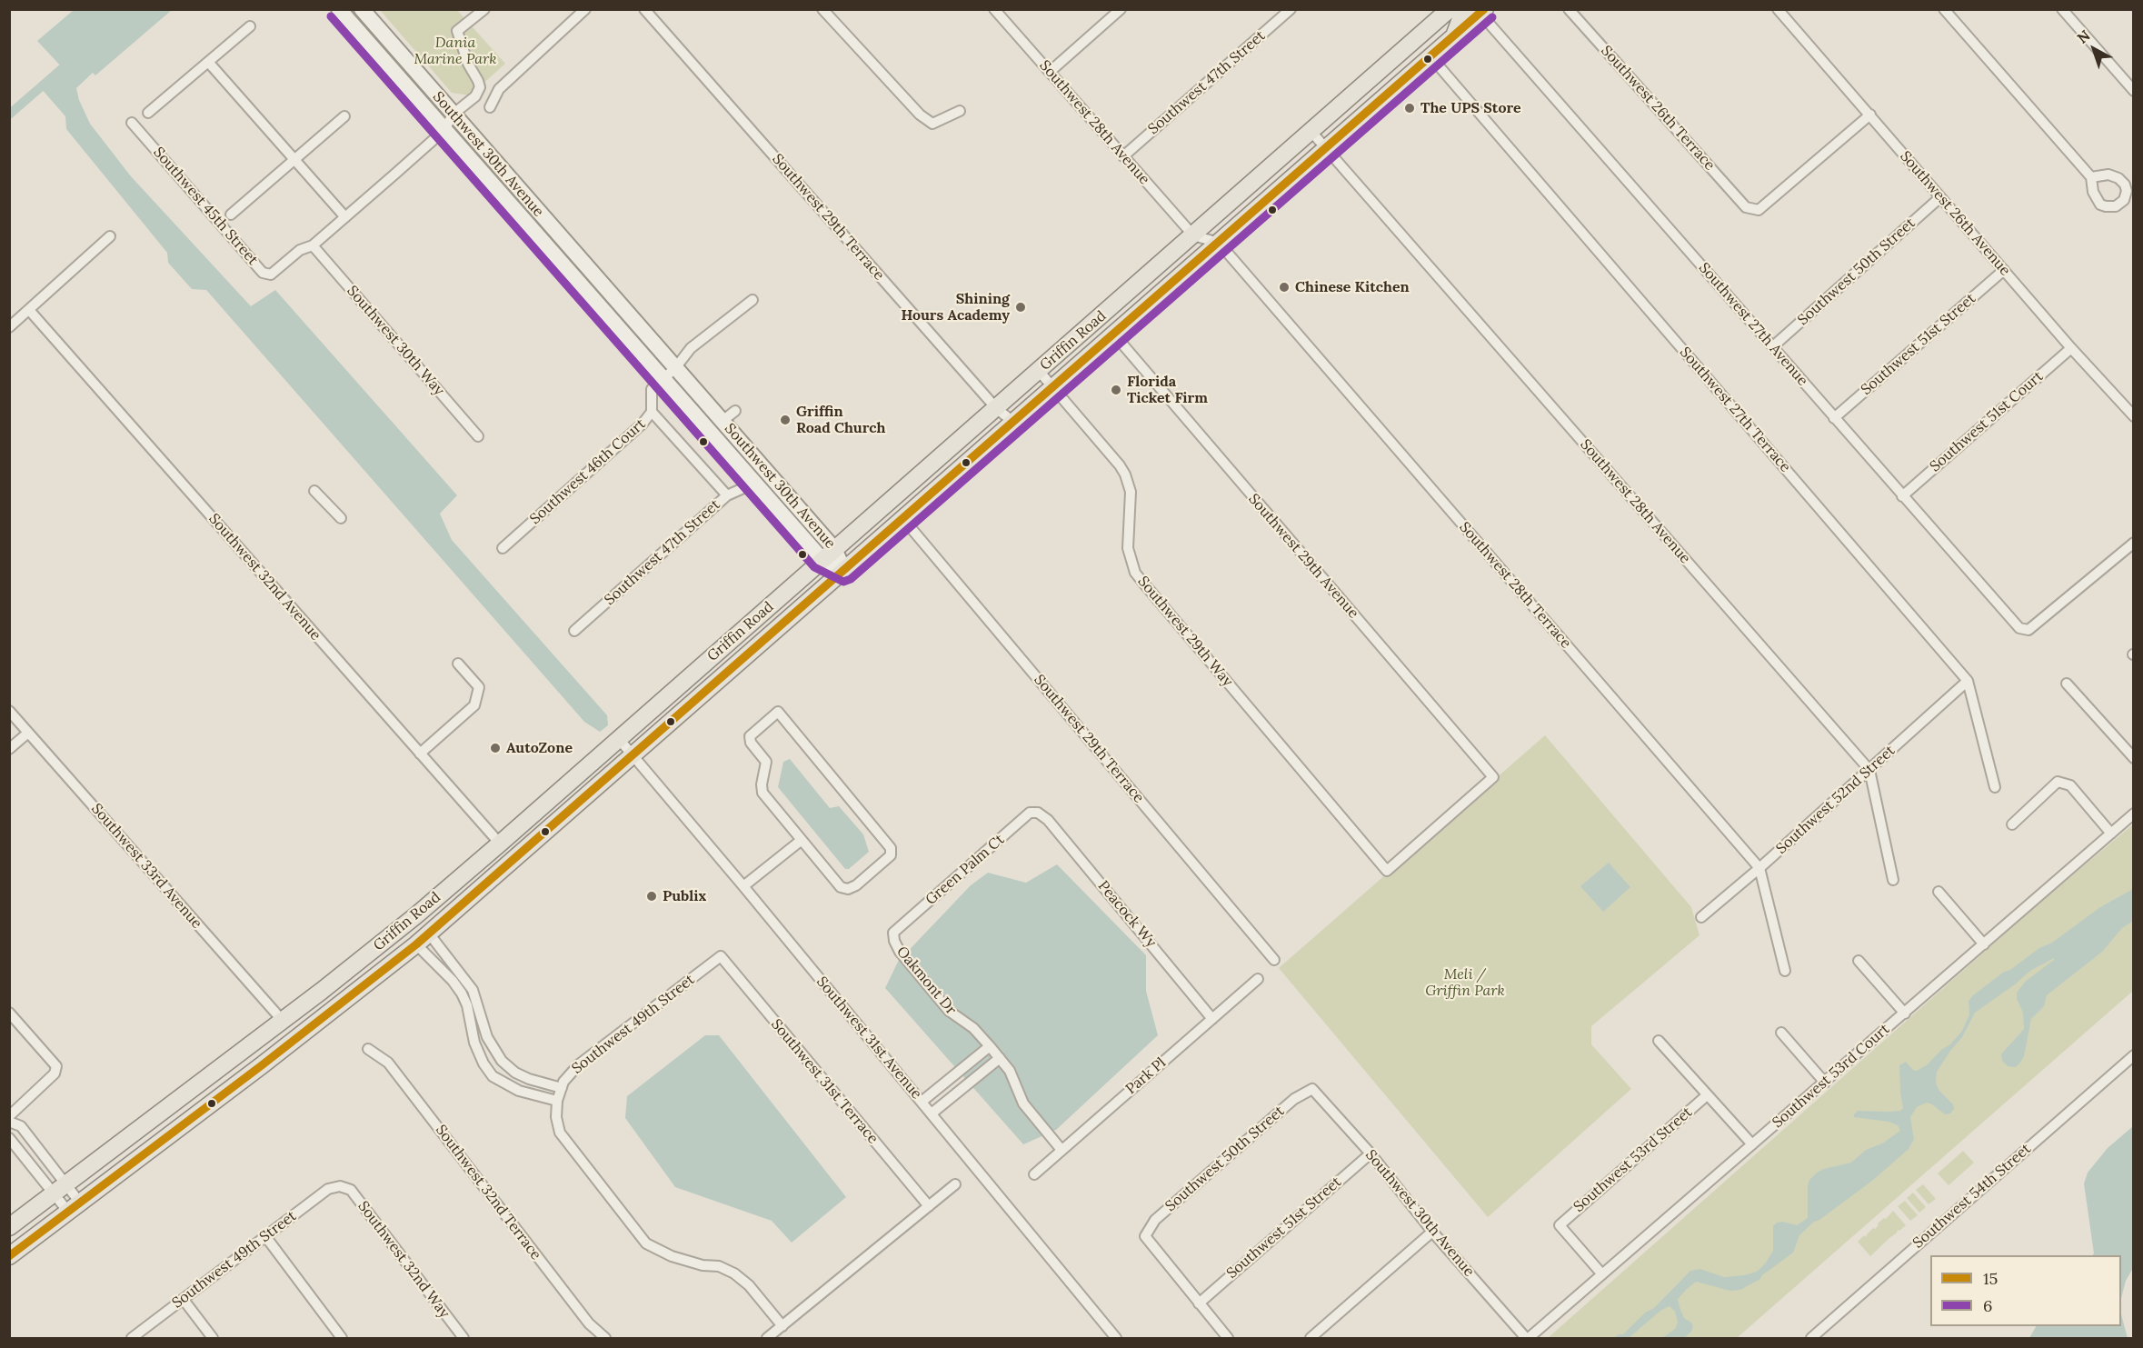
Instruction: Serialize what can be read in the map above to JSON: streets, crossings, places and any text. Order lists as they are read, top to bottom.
{
  "streets": {
    "main road": ["Southwest 30th Avenue", "Griffin Road"],
    "street": [
      "Southwest 47th Street",
      "Southwest 26th Terrace",
      "Southwest 28th Avenue",
      "Southwest 45th Street",
      "Southwest 26th Avenue",
      "Southwest 29th Terrace",
      "Southwest 50th Street",
      "Southwest 27th Avenue",
      "Southwest 30th Way",
      "Southwest 51st Street",
      "Southwest 27th Terrace",
      "Southwest 51st Court",
      "Southwest 46th Court",
      "Southwest 29th Avenue",
      "Southwest 32nd Avenue",
      "Southwest 28th Terrace",
      "Southwest 29th Way",
      "Southwest 52nd Street",
      "Southwest 33rd Avenue",
      "Green Palm Ct",
      "Peacock Wy",
      "Oakmont Dr",
      "Southwest 49th Street",
      "Southwest 31st Avenue",
      "Park Pl",
      "Southwest 53rd Court",
      "Southwest 31st Terrace",
      "Southwest 53rd Street",
      "Southwest 32nd Terrace",
      "Southwest 54th Street",
      "Southwest 32nd Way"
    ]
  },
  "crossings": [
    ["Southwest 47th Street", "Southwest 28th Avenue"],
    ["Southwest 47th Street", "Southwest 30th Avenue"],
    ["Southwest 26th Terrace", "Southwest 26th Avenue"],
    ["Southwest 28th Avenue", "Griffin Road"],
    ["Southwest 28th Avenue", "Southwest 52nd Street"],
    ["Southwest 30th Avenue", "Southwest 45th Street"],
    ["Southwest 30th Avenue", "Southwest 50th Street"],
    ["Southwest 30th Avenue", "Griffin Road"],
    ["Southwest 30th Avenue", "Southwest 51st Street"],
    ["Southwest 30th Avenue", "Southwest 46th Court"],
    ["Southwest 30th Avenue", "Southwest 53rd Court"],
    ["Southwest 45th Street", "Southwest 30th Way"],
    ["Southwest 26th Avenue", "Southwest 50th Street"],
    ["Southwest 26th Avenue", "Southwest 51st Street"],
    ["Southwest 26th Avenue", "Southwest 51st Court"],
    ["Southwest 29th Terrace", "Griffin Road"],
    ["Southwest 50th Street", "Southwest 27th Avenue"],
    ["Southwest 50th Street", "Southwest 51st Street"],
    ["Southwest 27th Avenue", "Griffin Road"],
    ["Southwest 27th Avenue", "Southwest 51st Street"],
    ["Southwest 27th Avenue", "Southwest 51st Court"],
    ["Griffin Road", "Southwest 27th Terrace"],
    ["Griffin Road", "Southwest 29th Avenue"],
    ["Griffin Road", "Southwest 32nd Avenue"],
    ["Griffin Road", "Southwest 28th Terrace"],
    ["Griffin Road", "Southwest 29th Way"],
    ["Griffin Road", "Southwest 33rd Avenue"],
    ["Griffin Road", "Southwest 31st Avenue"],
    ["Southwest 27th Terrace", "Southwest 52nd Street"],
    ["Southwest 29th Avenue", "Southwest 29th Way"],
    ["Southwest 28th Terrace", "Southwest 52nd Street"],
    ["Green Palm Ct", "Peacock Wy"],
    ["Green Palm Ct", "Oakmont Dr"],
    ["Peacock Wy", "Park Pl"],
    ["Southwest 49th Street", "Southwest 31st Terrace"],
    ["Southwest 49th Street", "Southwest 32nd Way"],
    ["Southwest 53rd Court", "Southwest 53rd Street"]
  ],
  "parks": ["Dania Marine Park", "Meli / Griffin Park"],
  "places": [
    "The UPS Store",
    "Chinese Kitchen",
    "Shining Hours Academy",
    "Florida Ticket Firm",
    "Griffin Road Church",
    "AutoZone",
    "Publix"
  ],
  "lines": ["transit line 15", "transit line 6"],
  "legend": ["15", "6"],
  "north": "top left"
}
